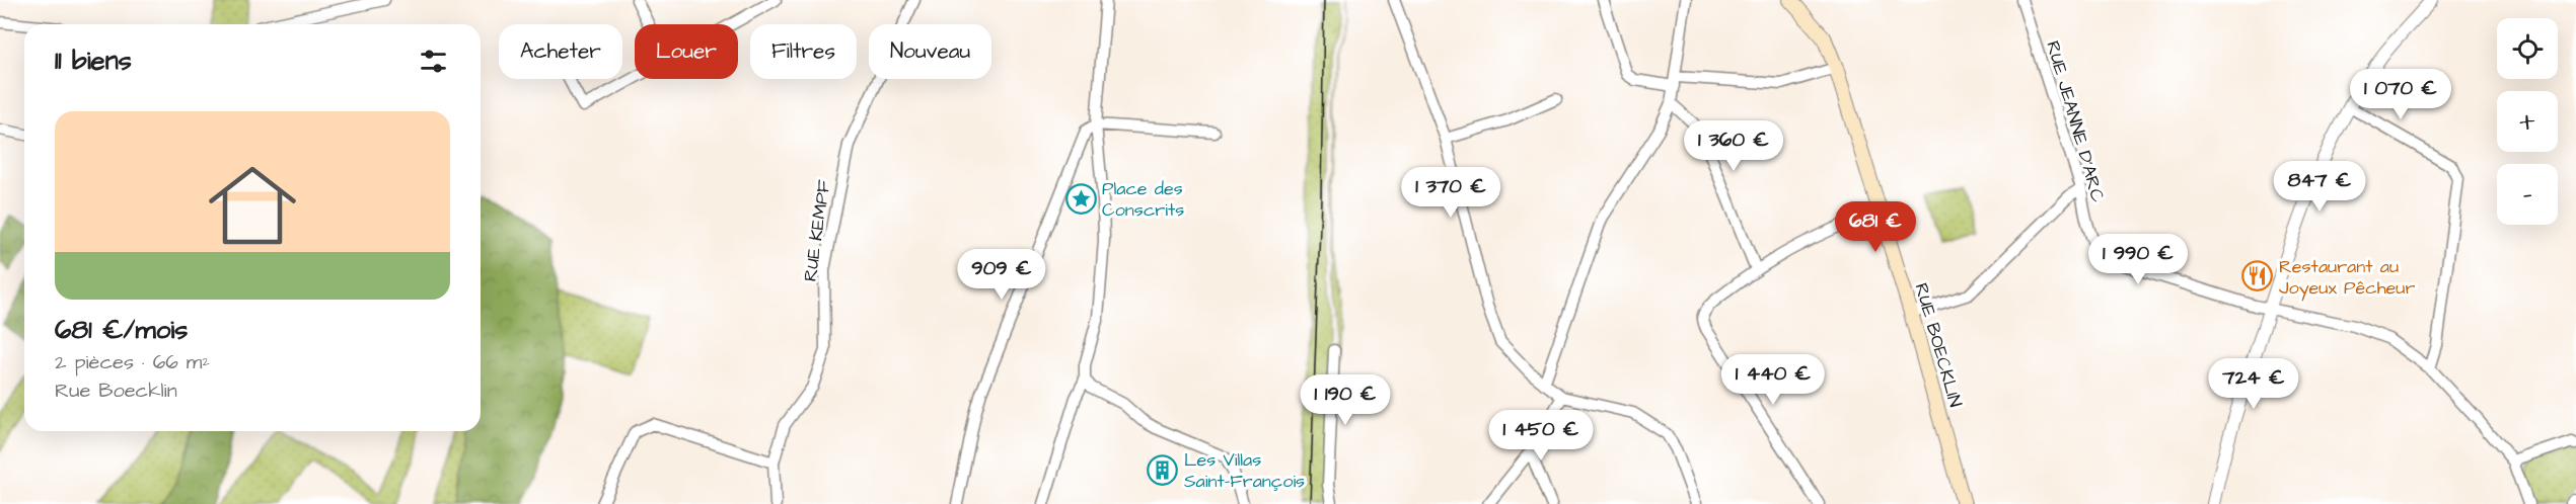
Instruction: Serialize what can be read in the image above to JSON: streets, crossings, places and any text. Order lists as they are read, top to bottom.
{
  "streets": {
    "main road": ["RUE BOECKLIN"],
    "street": ["RUE JEANNE D'ARC", "RUE KEMPF"]
  },
  "places": {
    "place": ["Place des Conscrits"],
    "restaurant": ["Restaurant au Joyeux Pêcheur"],
    "building": ["Les Villas Saint-François"]
  },
  "page": {
    "map_buttons": ["+", "−"],
    "chip": [
      "Acheter",
      "Louer",
      "Filtres",
      "Nouveau"
    ],
    "heading": "11 biens",
    "price": [
      "1 070 €",
      "1 360 €",
      "847 €",
      "1 370 €",
      "681 €",
      "1 990 €",
      "909 €",
      "1 440 €",
      "724 €",
      "1 190 €",
      "1 450 €"
    ],
    "list": [
      {
        "name": "681 €/mois",
        "note": "2 pièces · 66 m² · Rue Boecklin"
      }
    ]
  }
}
